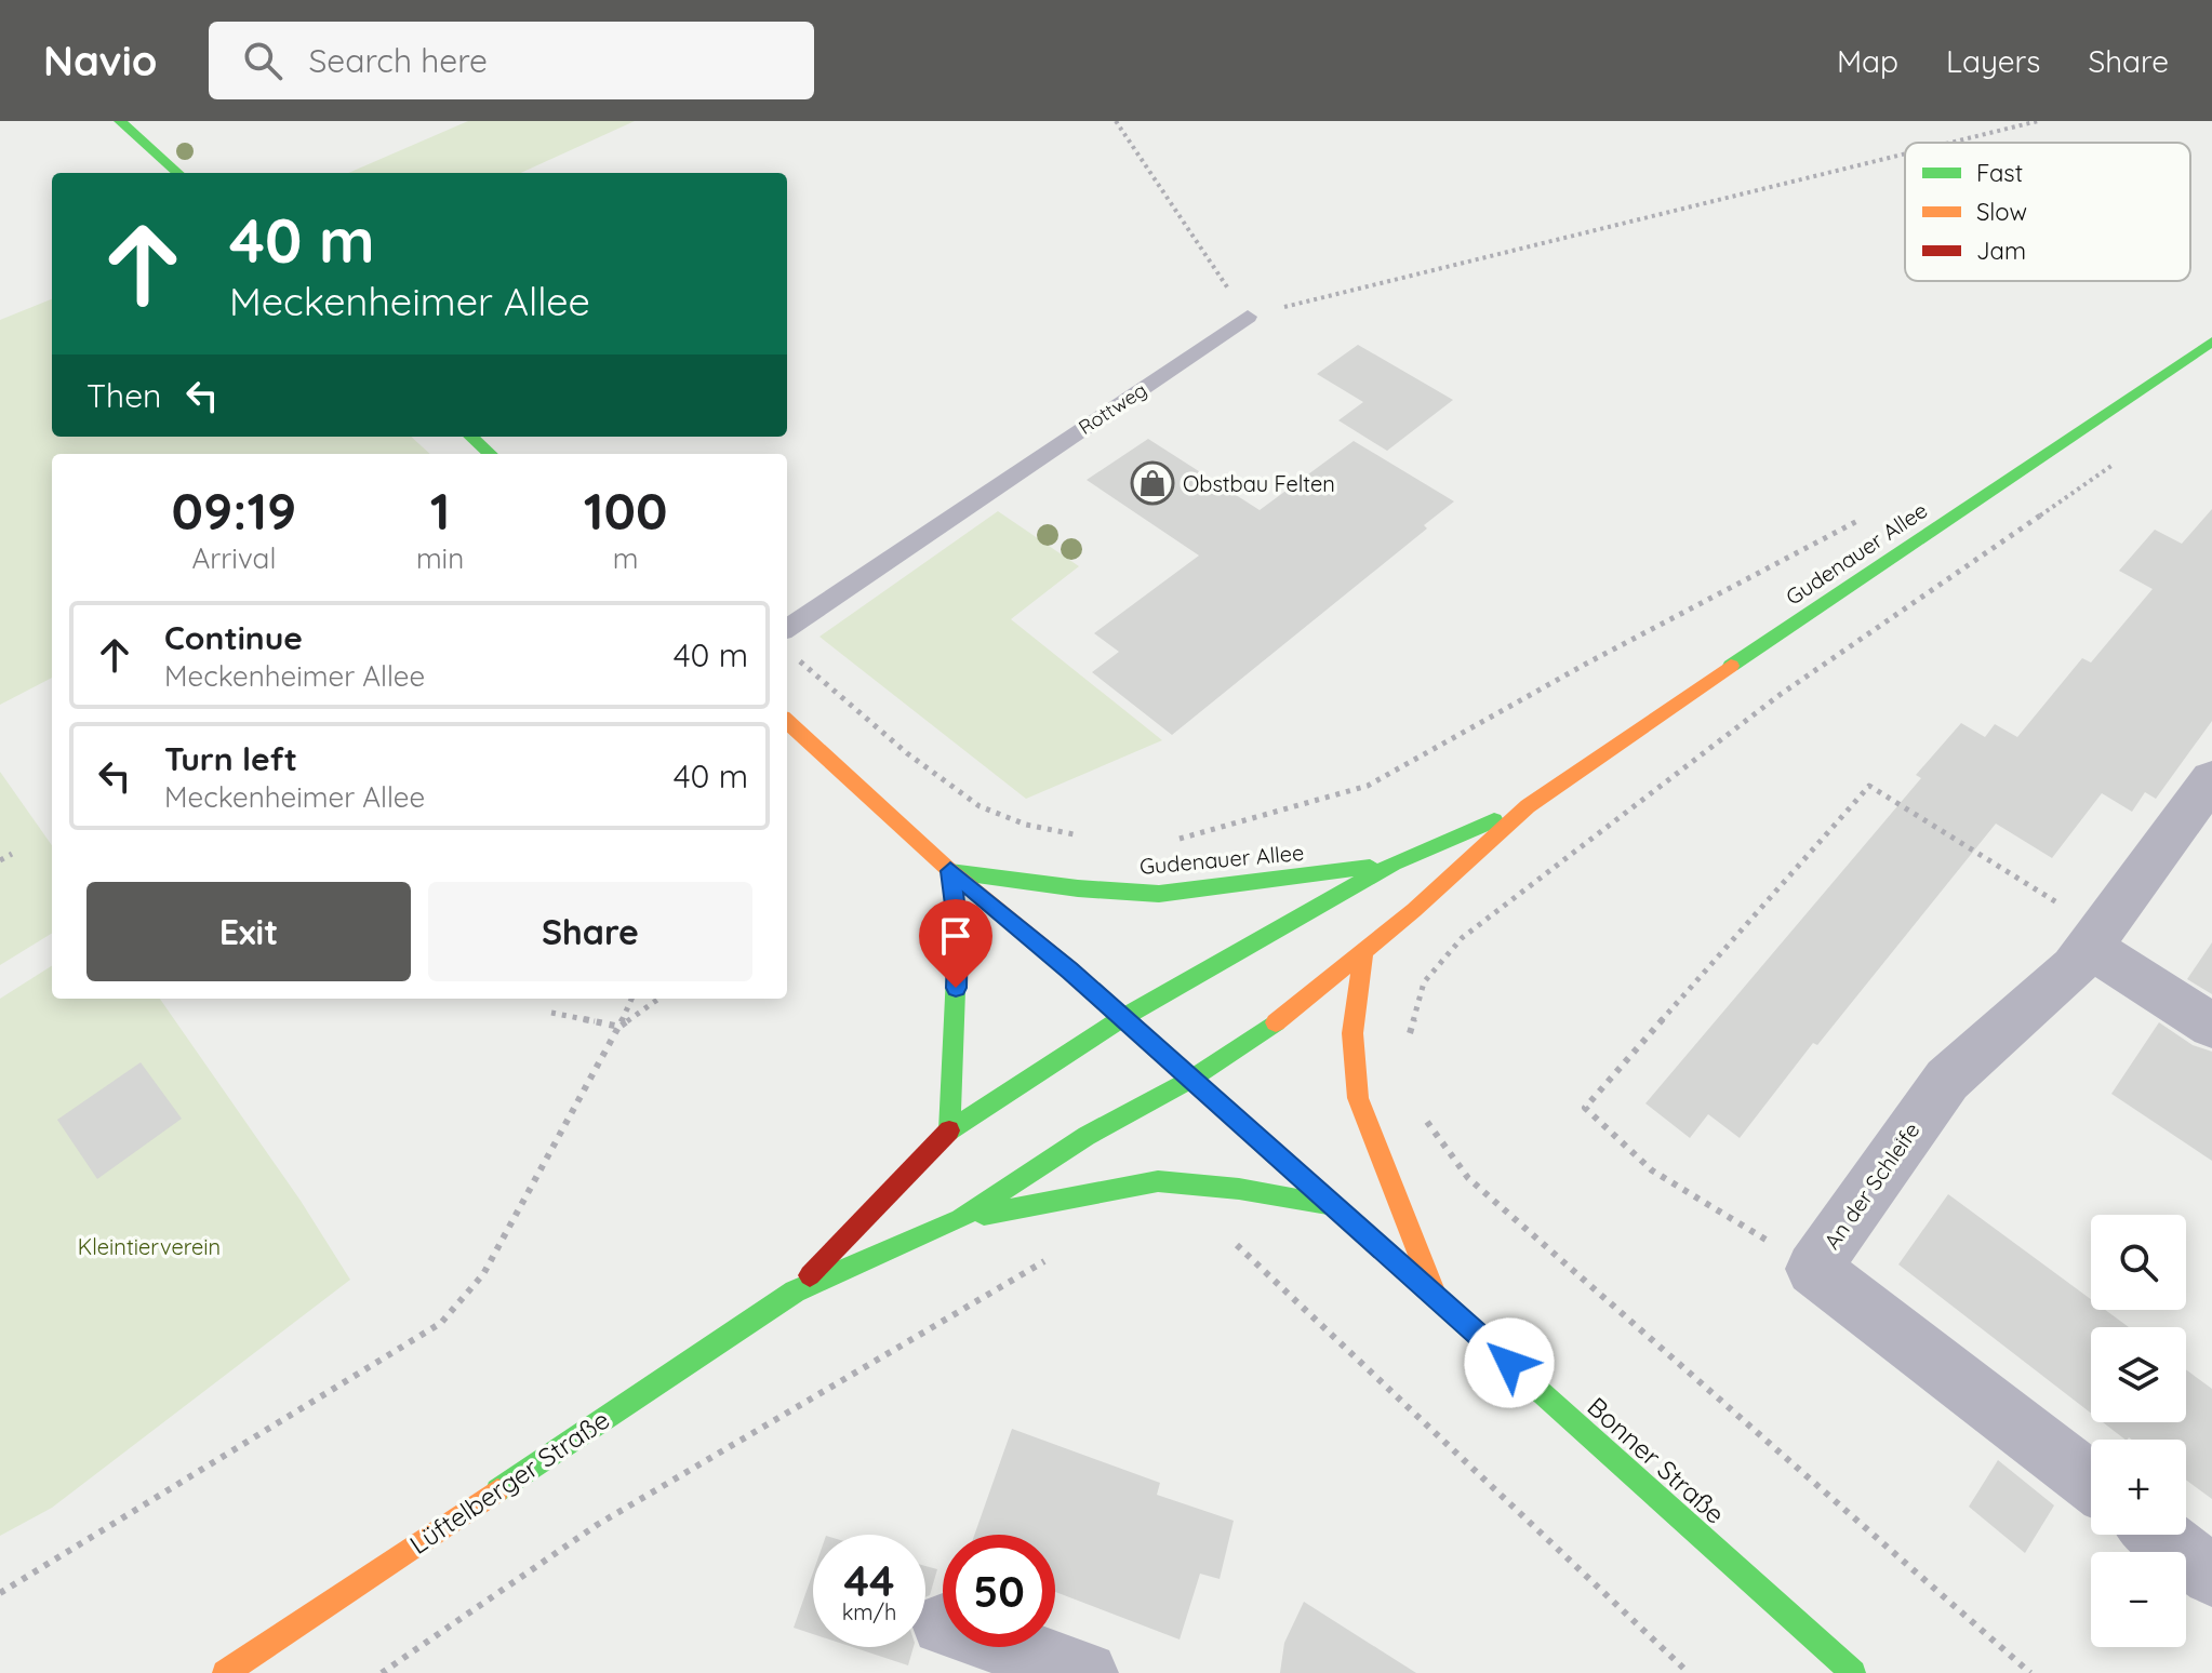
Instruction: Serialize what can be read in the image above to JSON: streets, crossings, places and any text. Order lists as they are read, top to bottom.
{
  "streets": {
    "main road": ["Gudenauer Allee", "Bonner Straße", "Lüftelberger Straße"],
    "street": ["An der Schleife"],
    "lane": ["Rottweg"]
  },
  "crossings": [
    ["Gudenauer Allee", "Bonner Straße"],
    ["Gudenauer Allee", "Lüftelberger Straße"],
    ["Bonner Straße", "Lüftelberger Straße"]
  ],
  "parks": ["Kleintierverein"],
  "places": {
    "shop": ["Obstbau Felten"]
  },
  "legend": ["Fast", "Slow", "Jam"],
  "page": {
    "header": "Navio",
    "search": "Search here",
    "nav": ["Map", "Layers", "Share"],
    "turn": ["40 m", "Meckenheimer Allee"],
    "then": "Then",
    "eta": [
      "09:19",
      "Arrival",
      "1",
      "min",
      "100",
      "m"
    ],
    "list": [
      {
        "name": "Continue",
        "note": "Meckenheimer Allee",
        "value": "40 m"
      },
      {
        "name": "Turn left",
        "note": "Meckenheimer Allee",
        "value": "40 m"
      }
    ],
    "buttons": ["Exit", "Share"],
    "map_buttons": ["+", "−"],
    "speed": "44 km/h",
    "limit": "50"
  }
}
